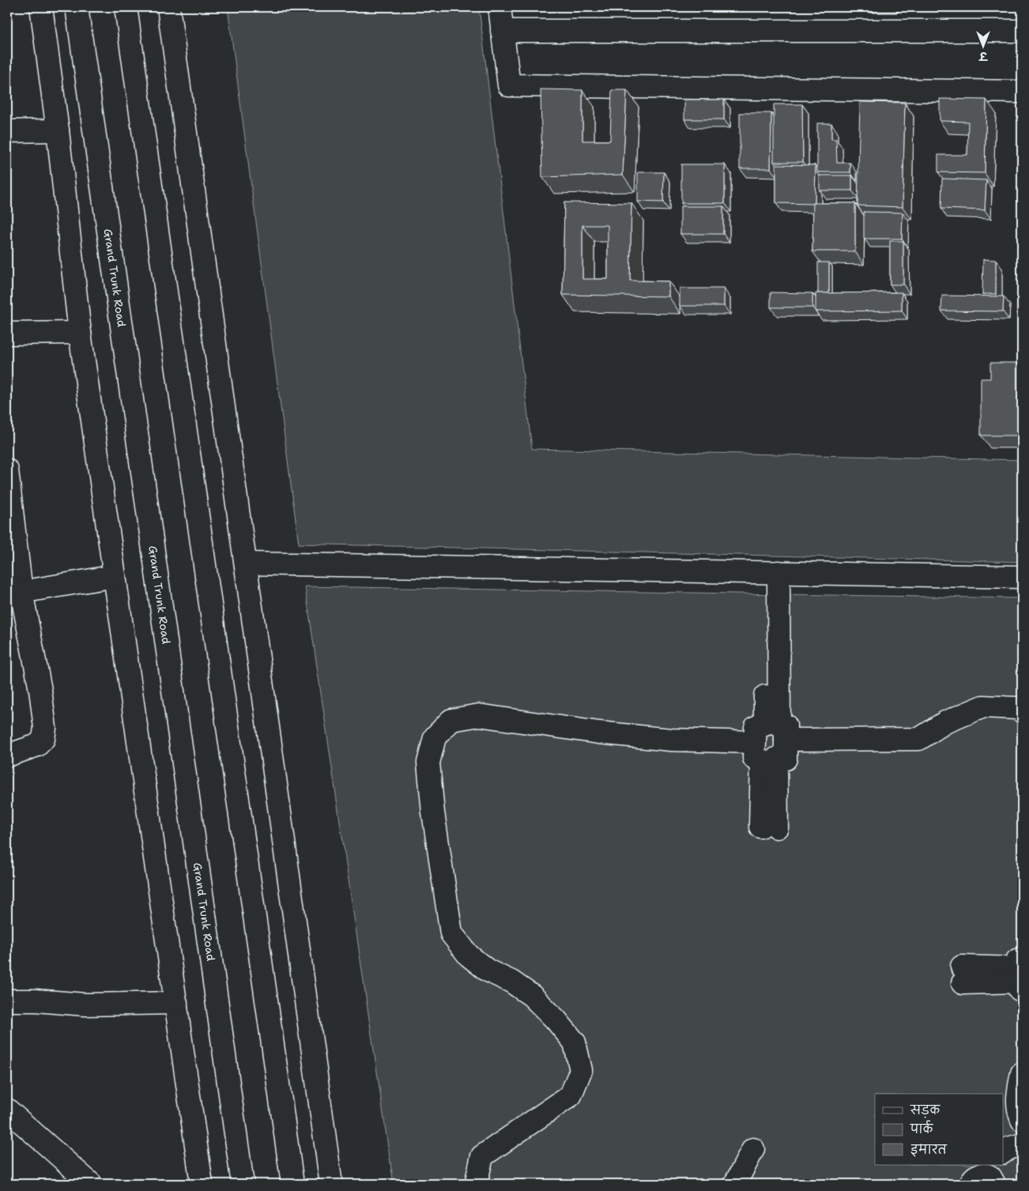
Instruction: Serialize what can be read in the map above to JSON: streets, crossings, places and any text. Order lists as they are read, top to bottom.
{
  "streets": {
    "main road": ["Grand Trunk Road"]
  },
  "legend": ["सड़क", "पार्क", "इमारत"],
  "north": "bottom"
}
